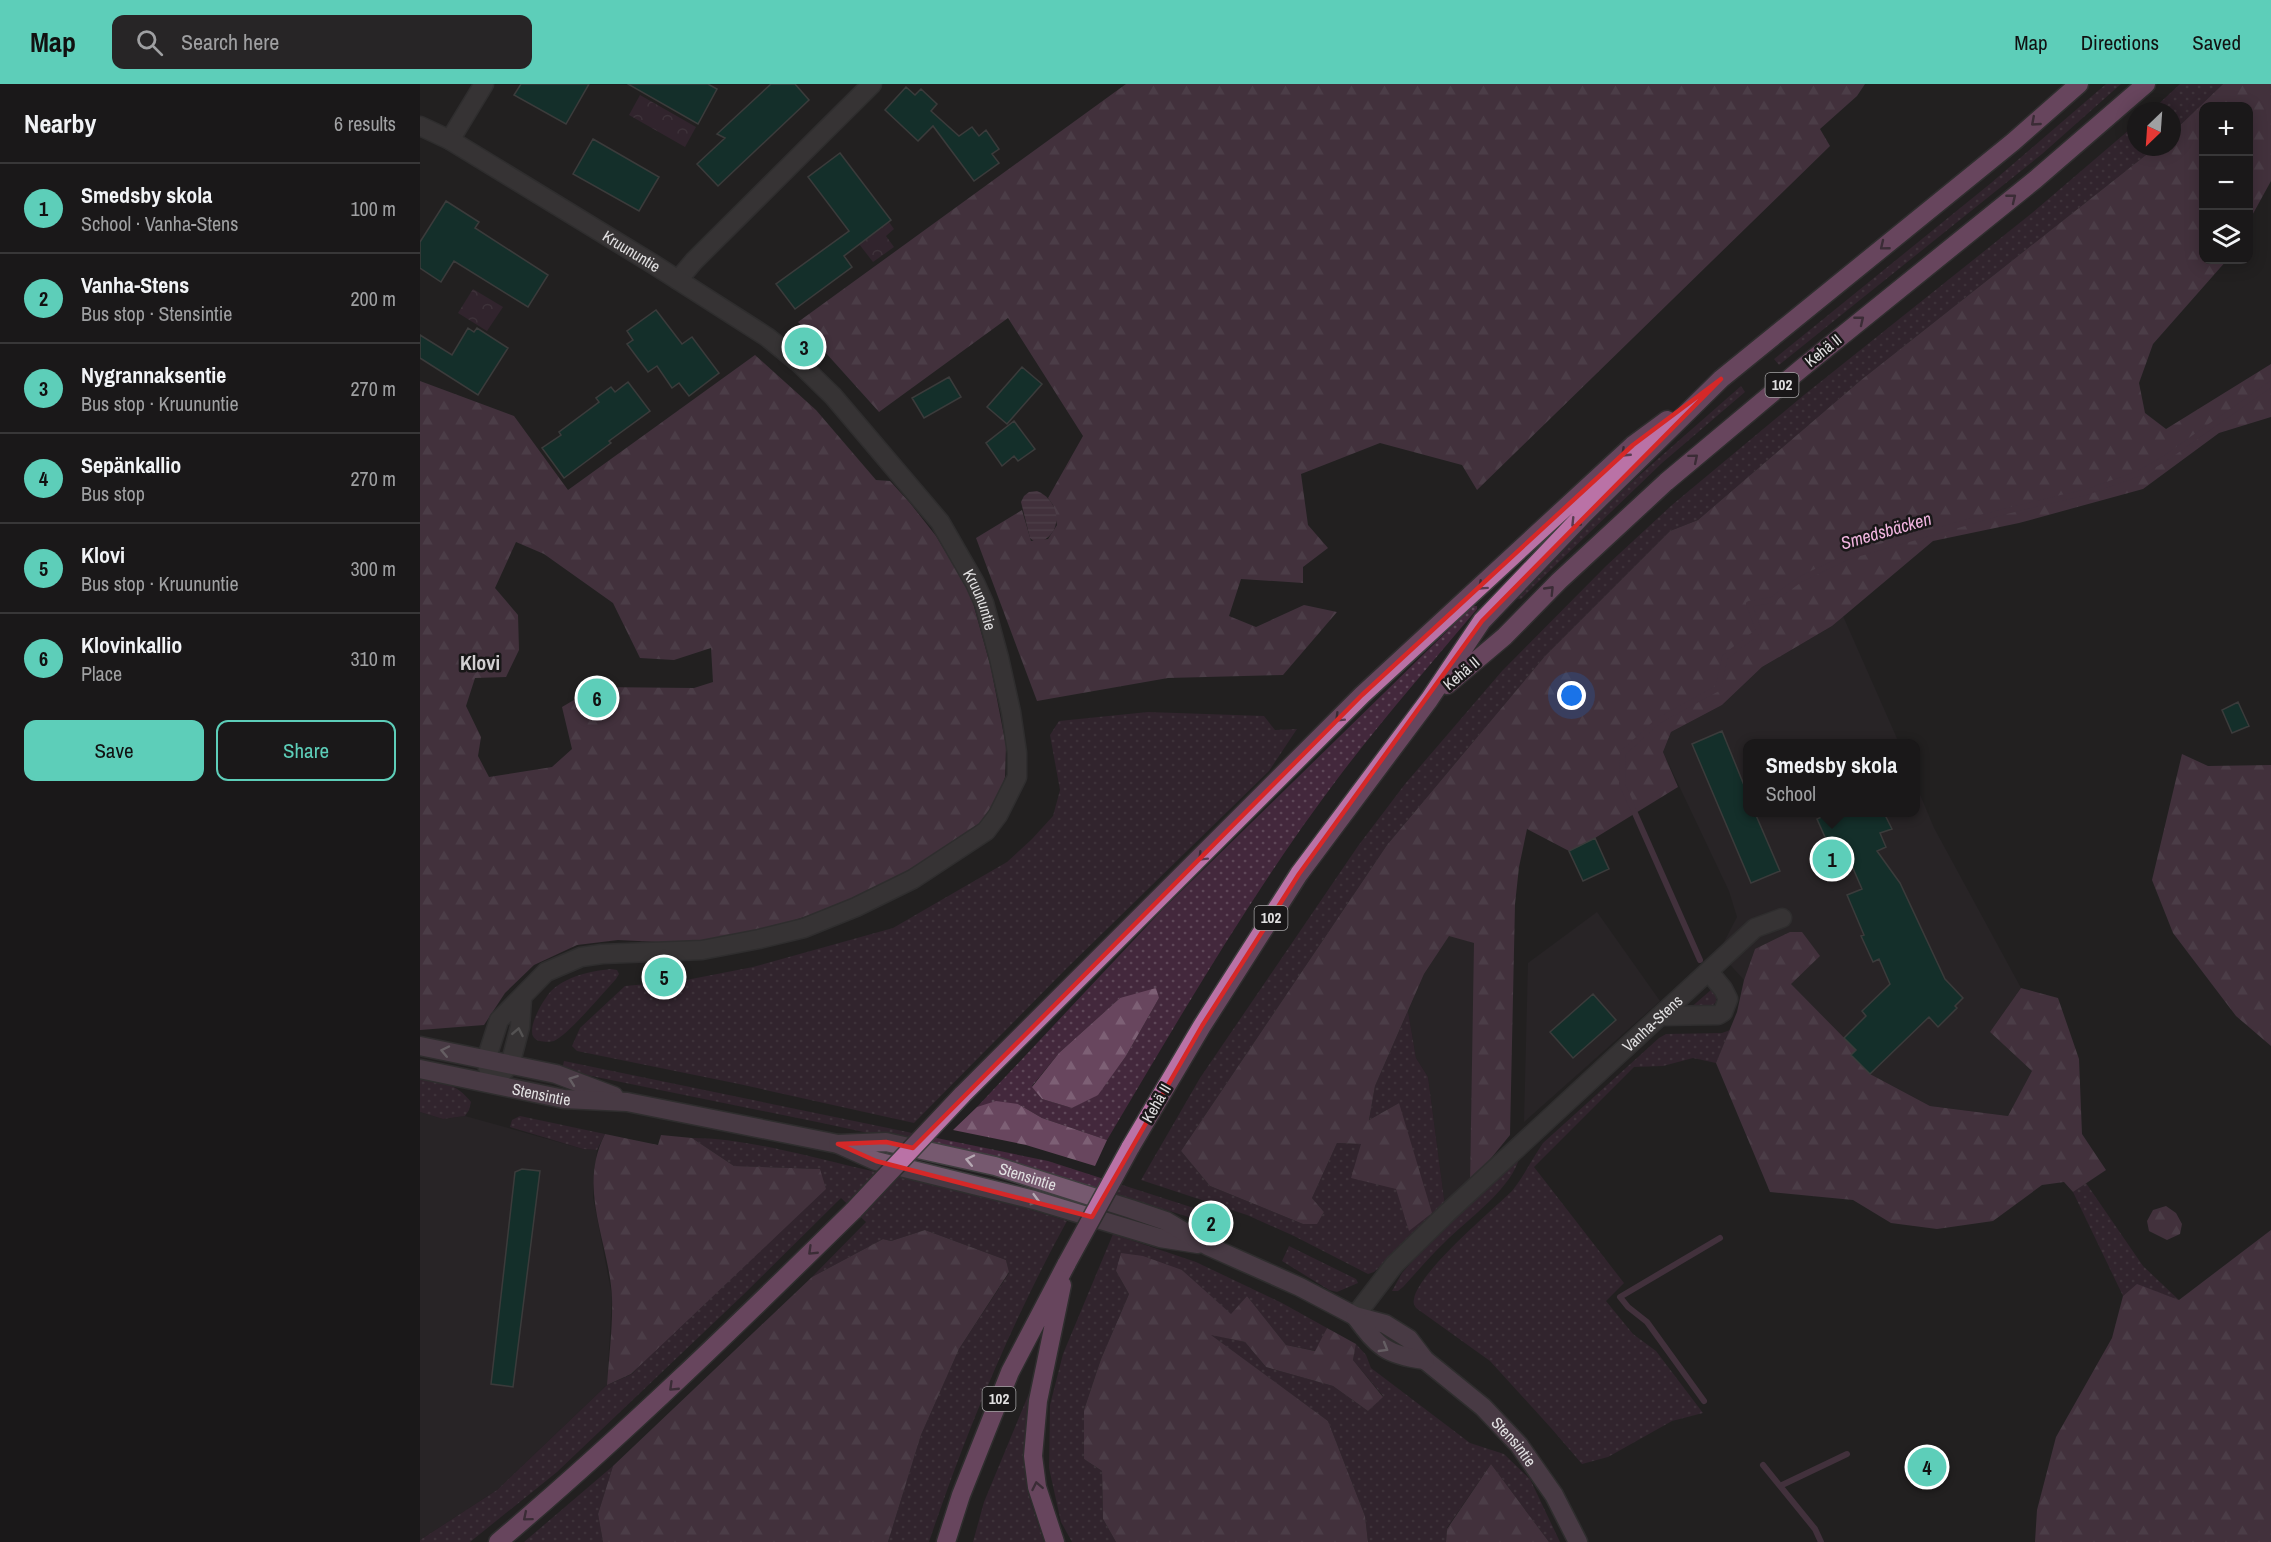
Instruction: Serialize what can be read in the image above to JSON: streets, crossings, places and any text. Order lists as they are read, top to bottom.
{
  "streets": {
    "highway": ["Kehä II", "102"],
    "main road": ["Stensintie"],
    "street": ["Kruununtie", "Vanha-Stens"]
  },
  "crossings": [
    ["Kruununtie", "Stensintie"],
    ["Vanha-Stens", "Stensintie"]
  ],
  "districts": ["Klovi"],
  "water": ["Smedsbäcken"],
  "north": "bottom left",
  "page": {
    "header": "Map",
    "search": "Search here",
    "nav": ["Map", "Directions", "Saved"],
    "heading": ["Nearby", "6 results"],
    "map_buttons": ["+", "−"],
    "list": [
      {
        "mark": "1",
        "name": "Smedsby skola",
        "note": "School · Vanha-Stens",
        "value": "100 m"
      },
      {
        "mark": "2",
        "name": "Vanha-Stens",
        "note": "Bus stop · Stensintie",
        "value": "200 m"
      },
      {
        "mark": "3",
        "name": "Nygrannaksentie",
        "note": "Bus stop · Kruununtie",
        "value": "270 m"
      },
      {
        "mark": "4",
        "name": "Sepänkallio",
        "note": "Bus stop",
        "value": "270 m"
      },
      {
        "mark": "5",
        "name": "Klovi",
        "note": "Bus stop · Kruununtie",
        "value": "300 m"
      },
      {
        "mark": "6",
        "name": "Klovinkallio",
        "note": "Place",
        "value": "310 m"
      }
    ],
    "pins": [
      "3",
      "6",
      "1",
      "5",
      "2",
      "4"
    ],
    "buttons": ["Save", "Share"],
    "popup": ["Smedsby skola", "School"]
  }
}
